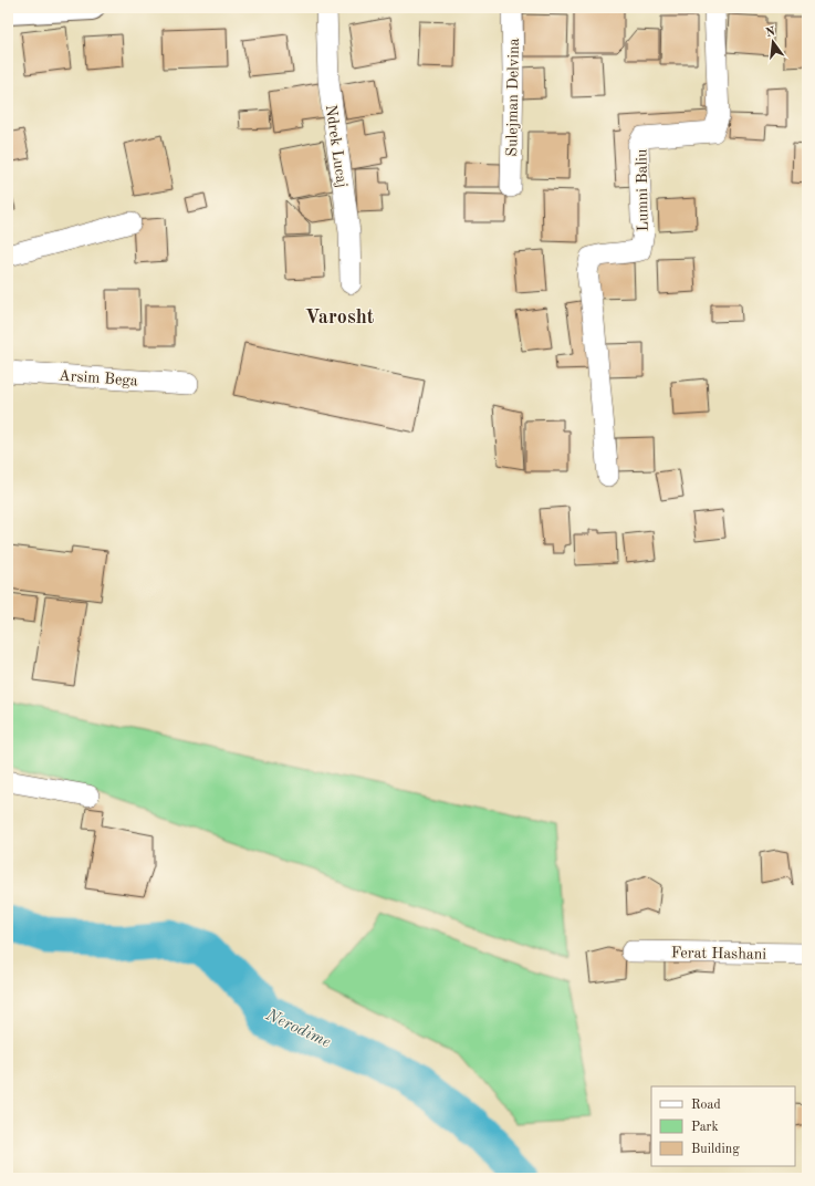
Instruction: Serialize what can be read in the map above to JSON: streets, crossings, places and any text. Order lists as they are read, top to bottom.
{
  "streets": {
    "street": [
      "Sulejman Delvina",
      "Ndrek Lucaj",
      "Lumni Baliu",
      "Arsim Bega",
      "Ferat Hashani"
    ]
  },
  "districts": ["Varosht"],
  "water": ["Nerodime"],
  "legend": ["Road", "Park", "Building"],
  "north": "top"
}
